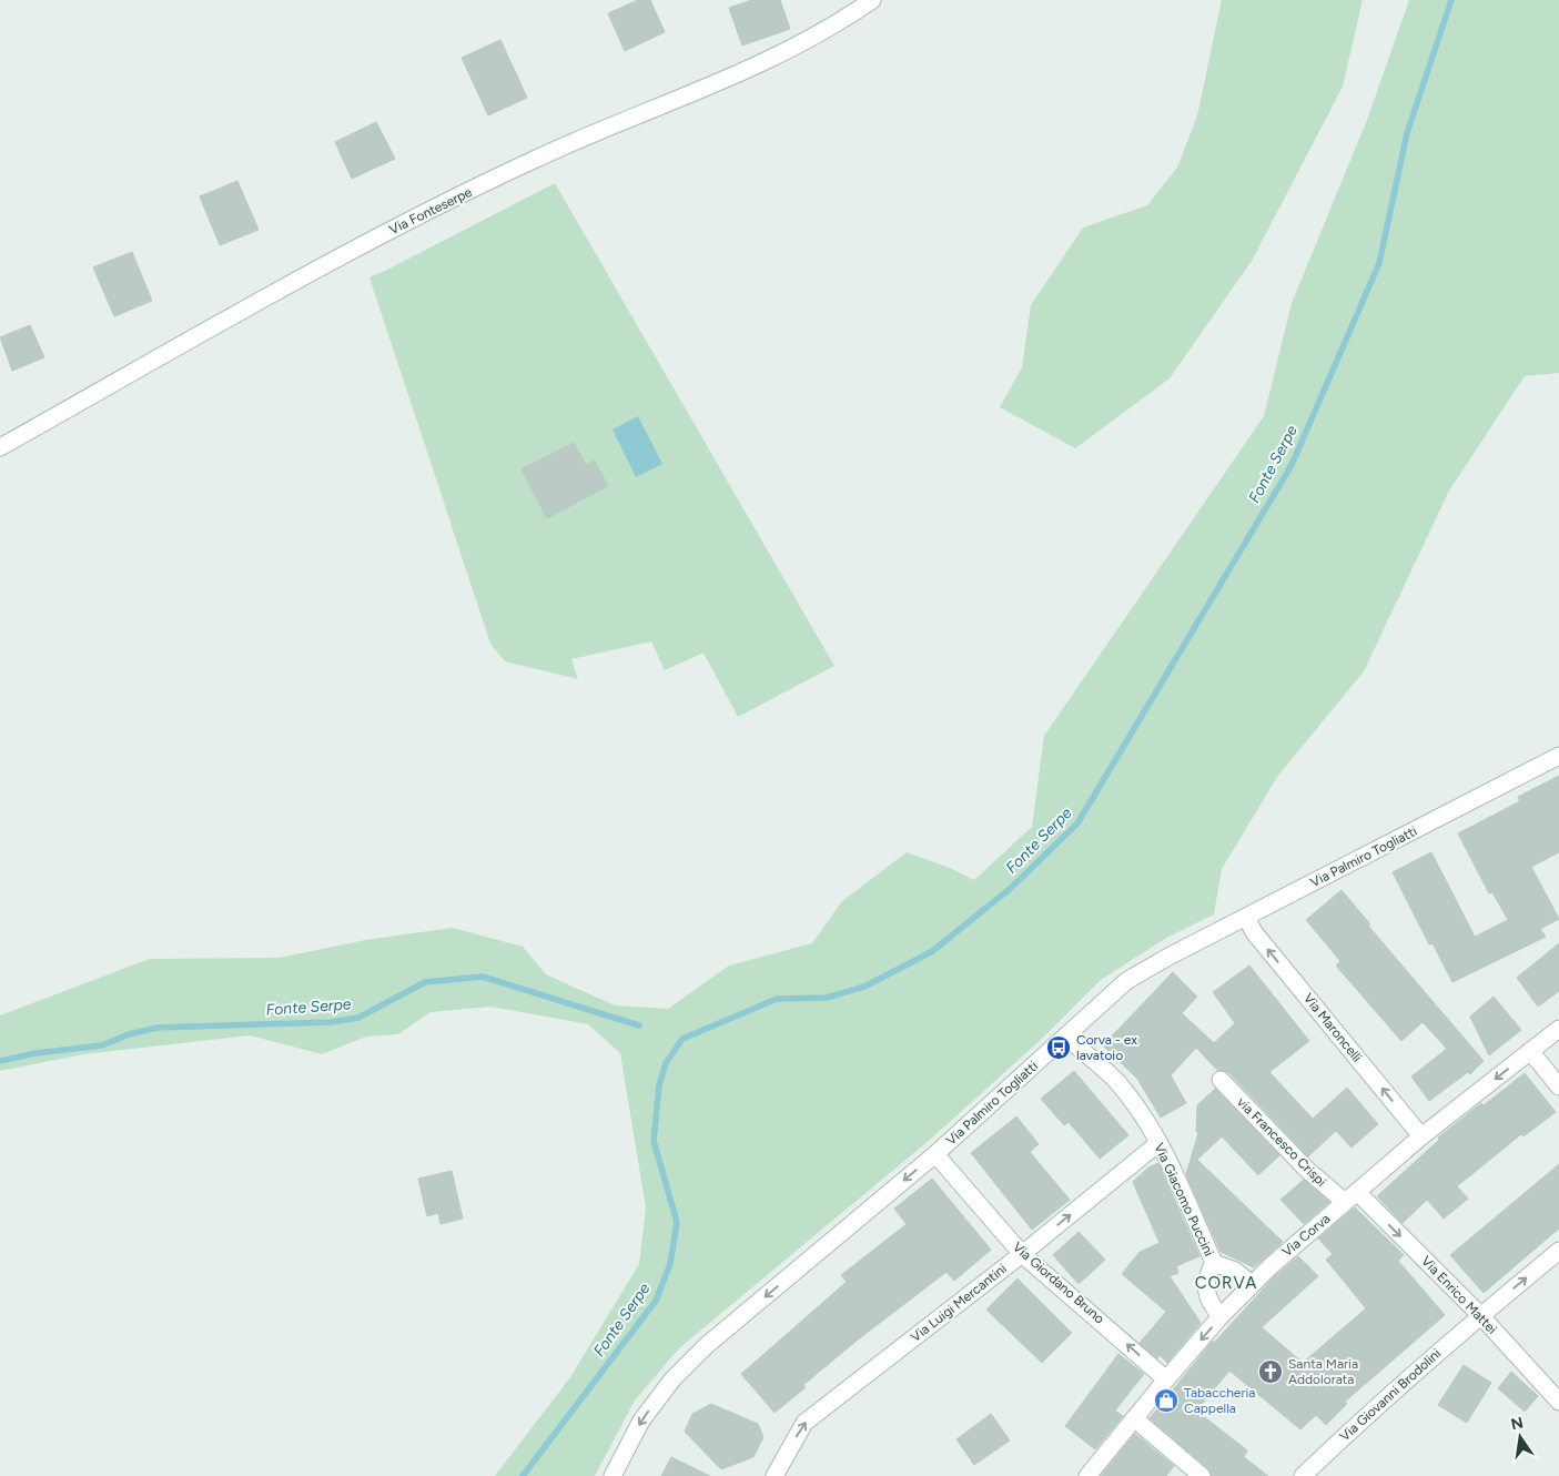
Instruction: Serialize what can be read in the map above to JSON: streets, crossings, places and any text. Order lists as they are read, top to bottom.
{
  "streets": {
    "street": [
      "Via Fonteserpe",
      "Via Palmiro Togliatti",
      "Via Maroncelli",
      "via Francesco Crispi",
      "Via Giacomo Puccini",
      "Via Corva",
      "Via Giordano Bruno",
      "Via Enrico Mattei",
      "Via Luigi Mercantini",
      "Via Giovanni Brodolini"
    ]
  },
  "crossings": [
    ["Via Palmiro Togliatti", "Via Maroncelli"],
    ["Via Palmiro Togliatti", "Via Giacomo Puccini"],
    ["Via Palmiro Togliatti", "Via Giordano Bruno"],
    ["Via Maroncelli", "Via Corva"],
    ["via Francesco Crispi", "Via Corva"],
    ["via Francesco Crispi", "Via Enrico Mattei"],
    ["Via Giacomo Puccini", "Via Luigi Mercantini"],
    ["Via Corva", "Via Giordano Bruno"],
    ["Via Corva", "Via Enrico Mattei"],
    ["Via Giordano Bruno", "Via Luigi Mercantini"],
    ["Via Enrico Mattei", "Via Giovanni Brodolini"]
  ],
  "one_way": [
    "Via Palmiro Togliatti",
    "Via Maroncelli",
    "Via Giordano Bruno",
    "Via Enrico Mattei",
    "Via Luigi Mercantini"
  ],
  "districts": ["CORVA"],
  "water": ["Fonte Serpe"],
  "places": {
    "bus stop": ["Corva - ex lavatoio"],
    "church": ["Santa Maria Addolorata"],
    "shop": ["Tabaccheria Cappella"]
  },
  "north": "top"
}
